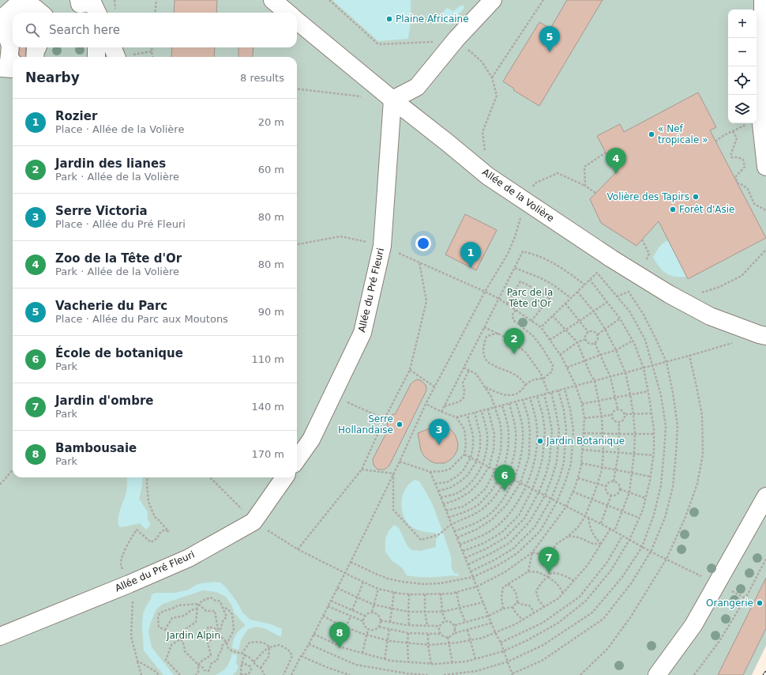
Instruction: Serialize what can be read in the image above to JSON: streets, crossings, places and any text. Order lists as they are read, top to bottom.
{
  "streets": {
    "street": ["Allée de la Volière", "Allée du Pré Fleuri"]
  },
  "crossings": [
    ["Allée de la Volière", "Allée du Pré Fleuri"]
  ],
  "parks": ["Parc de la Tête d'Or", "Jardin Alpin"],
  "places": [
    "Plaine Africaine",
    "« Nef tropicale »",
    "Volière des Tapirs",
    "Forêt d'Asie",
    "Serre Hollandaise",
    "Jardin Botanique",
    "Orangerie"
  ],
  "page": {
    "map_buttons": ["+", "−"],
    "search": "Search here",
    "pins": [
      "5",
      "4",
      "1",
      "2",
      "3",
      "6",
      "7",
      "8"
    ],
    "heading": ["Nearby", "8 results"],
    "list": [
      {
        "mark": "1",
        "name": "Rozier",
        "note": "Place · Allée de la Volière",
        "value": "20 m"
      },
      {
        "mark": "2",
        "name": "Jardin des lianes",
        "note": "Park · Allée de la Volière",
        "value": "60 m"
      },
      {
        "mark": "3",
        "name": "Serre Victoria",
        "note": "Place · Allée du Pré Fleuri",
        "value": "80 m"
      },
      {
        "mark": "4",
        "name": "Zoo de la Tête d'Or",
        "note": "Park · Allée de la Volière",
        "value": "80 m"
      },
      {
        "mark": "5",
        "name": "Vacherie du Parc",
        "note": "Place · Allée du Parc aux Moutons",
        "value": "90 m"
      },
      {
        "mark": "6",
        "name": "École de botanique",
        "note": "Park",
        "value": "110 m"
      },
      {
        "mark": "7",
        "name": "Jardin d'ombre",
        "note": "Park",
        "value": "140 m"
      },
      {
        "mark": "8",
        "name": "Bambousaie",
        "note": "Park",
        "value": "170 m"
      }
    ]
  }
}
